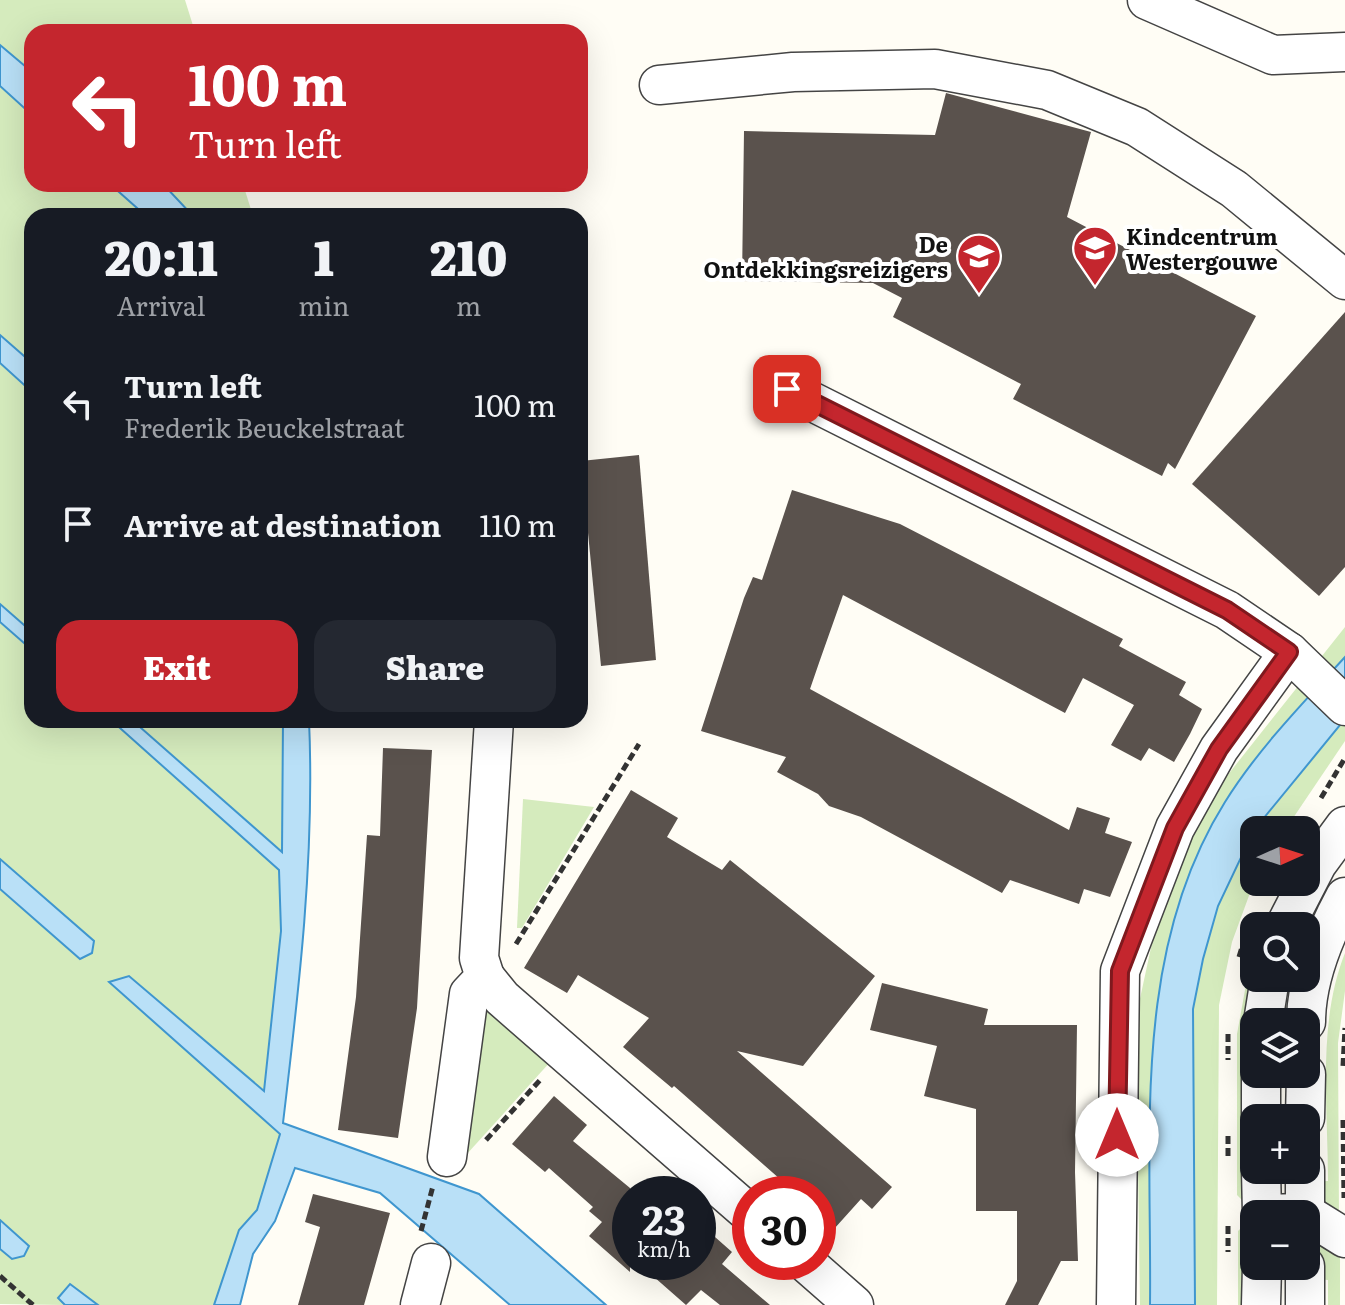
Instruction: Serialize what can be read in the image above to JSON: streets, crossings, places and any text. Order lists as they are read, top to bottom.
{
  "places": {
    "school or university": ["Kindcentrum Westergouwe", "De Ontdekkingsreizigers"]
  },
  "north": "right",
  "page": {
    "turn": ["100 m", "Turn left"],
    "eta": [
      "20:11",
      "Arrival",
      "1",
      "min",
      "210",
      "m"
    ],
    "list": [
      {
        "name": "Turn left",
        "note": "Frederik Beuckelstraat",
        "value": "100 m"
      },
      {
        "name": "Arrive at destination",
        "value": "110 m"
      }
    ],
    "buttons": ["Exit", "Share"],
    "map_buttons": ["+", "−"],
    "speed": "23 km/h",
    "limit": "30"
  }
}
